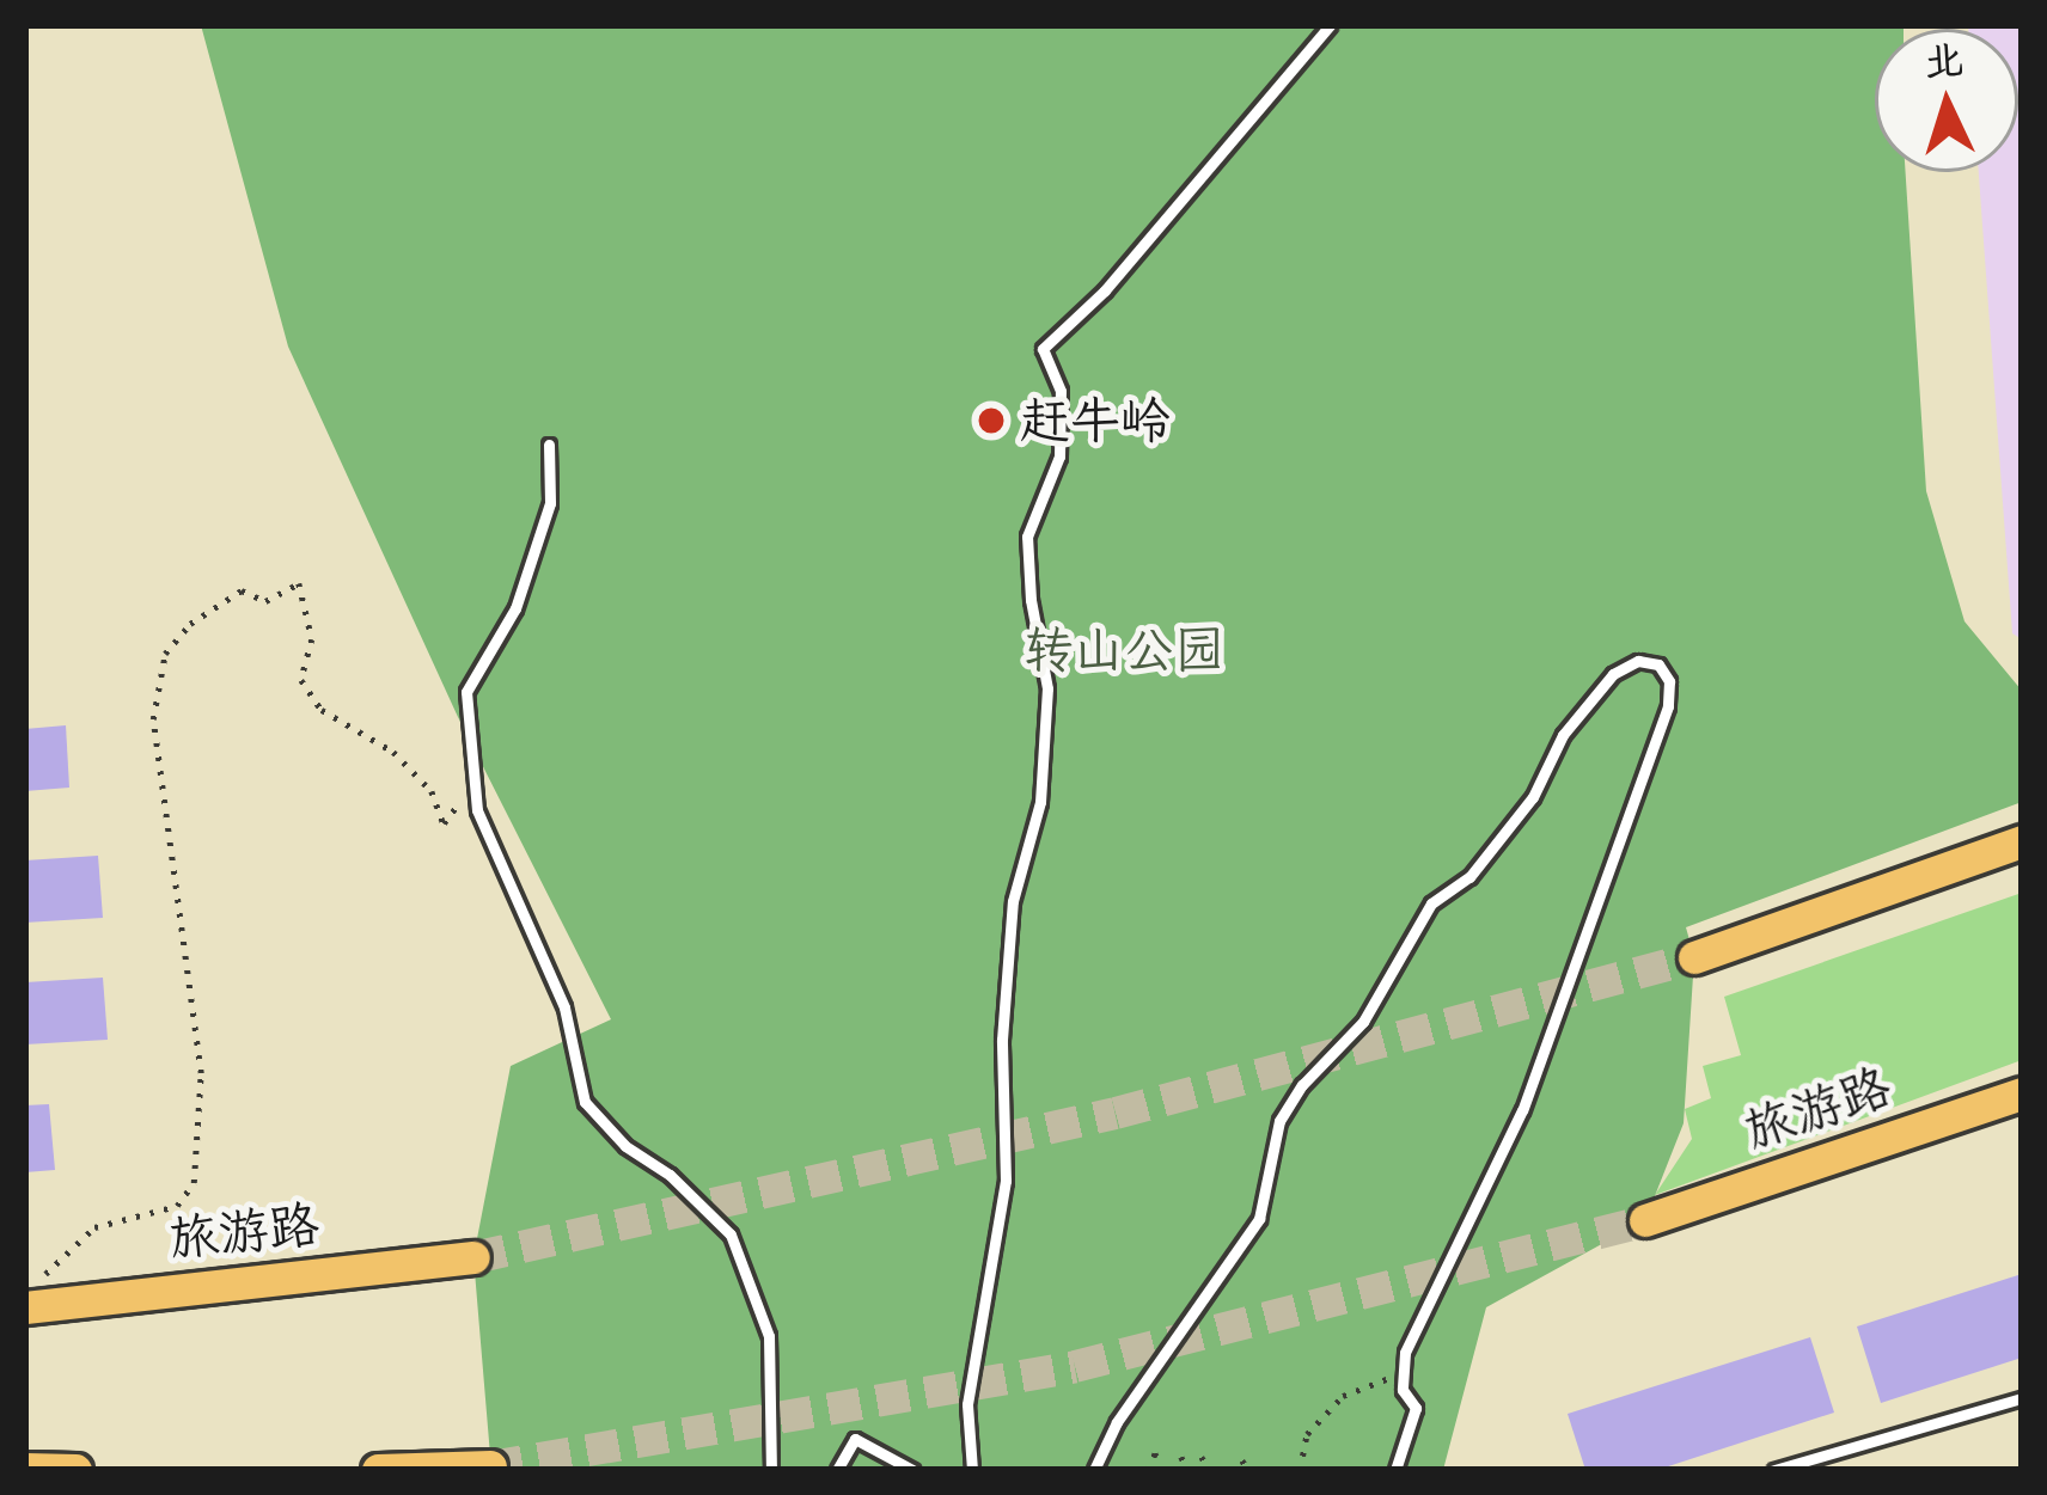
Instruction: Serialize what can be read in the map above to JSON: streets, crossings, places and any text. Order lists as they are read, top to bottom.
{
  "streets": {
    "main road": ["旅游路"]
  },
  "parks": ["转山公园"],
  "places": ["赶牛岭"],
  "north": "top"
}
